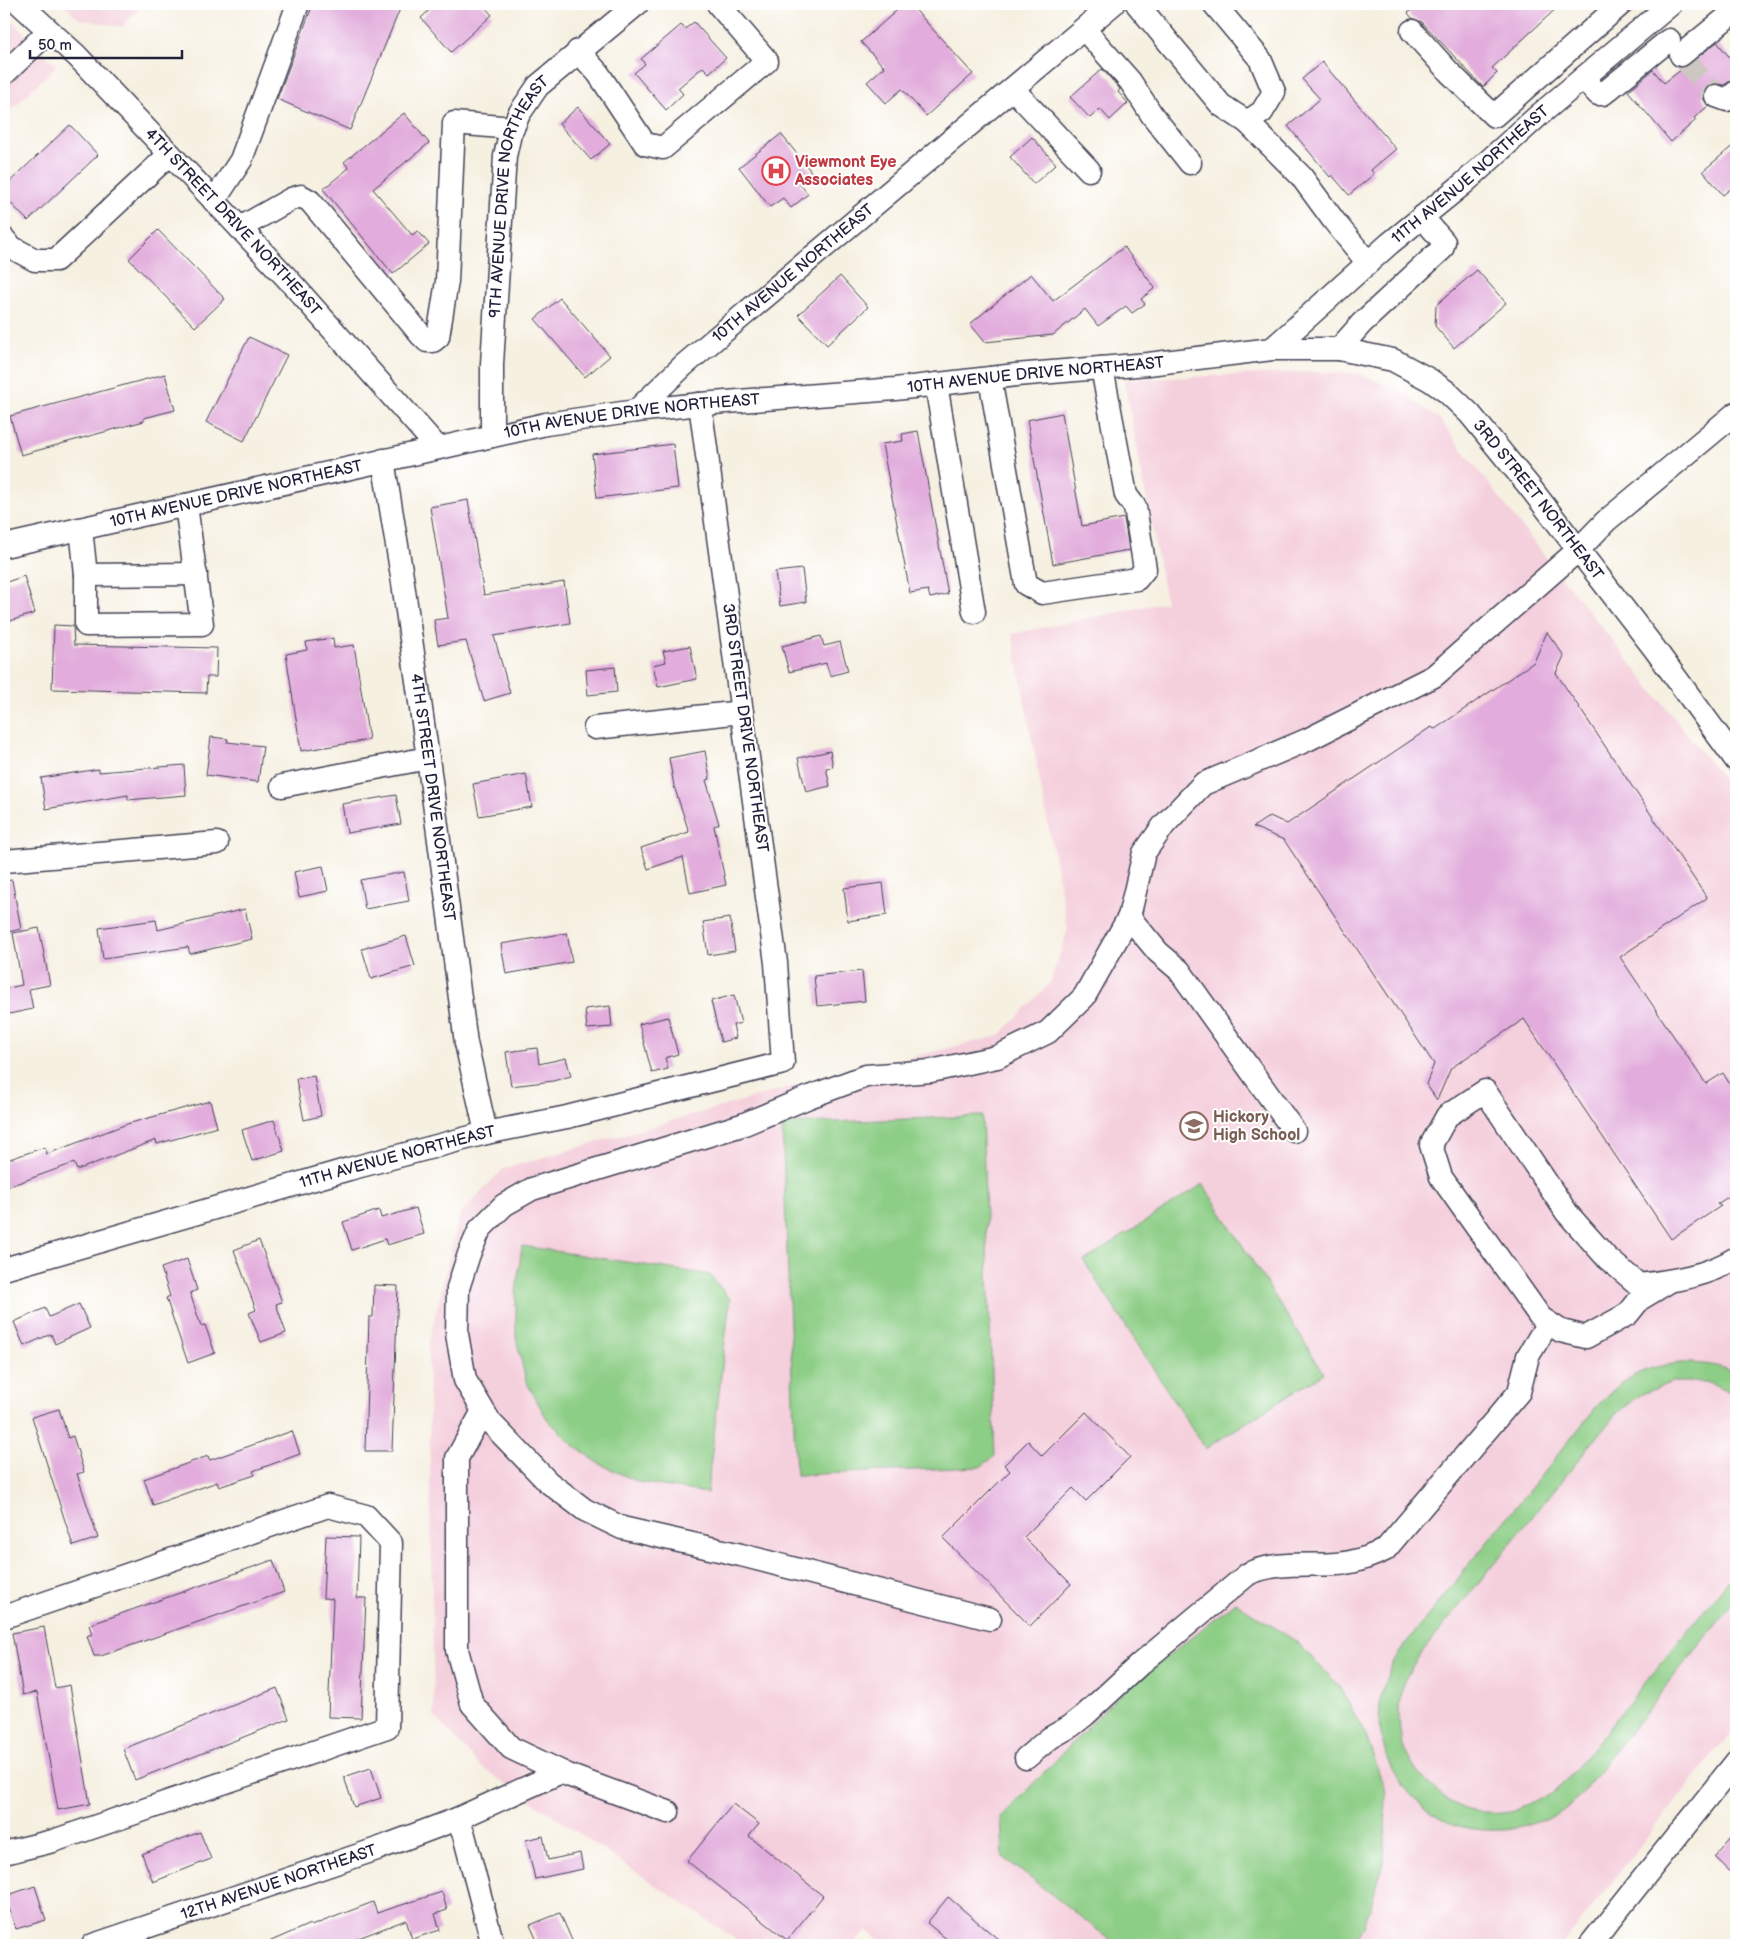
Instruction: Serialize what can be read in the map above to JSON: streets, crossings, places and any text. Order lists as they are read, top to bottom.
{
  "streets": {
    "street": [
      "11TH AVENUE NORTHEAST",
      "9TH AVENUE DRIVE NORTHEAST",
      "4TH STREET DRIVE NORTHEAST",
      "10TH AVENUE NORTHEAST",
      "10TH AVENUE DRIVE NORTHEAST",
      "3RD STREET NORTHEAST",
      "3RD STREET DRIVE NORTHEAST",
      "12TH AVENUE NORTHEAST"
    ]
  },
  "crossings": [
    ["11TH AVENUE NORTHEAST", "4TH STREET DRIVE NORTHEAST"],
    ["11TH AVENUE NORTHEAST", "10TH AVENUE DRIVE NORTHEAST"],
    ["11TH AVENUE NORTHEAST", "3RD STREET NORTHEAST"],
    ["11TH AVENUE NORTHEAST", "3RD STREET DRIVE NORTHEAST"],
    ["9TH AVENUE DRIVE NORTHEAST", "10TH AVENUE DRIVE NORTHEAST"],
    ["4TH STREET DRIVE NORTHEAST", "10TH AVENUE DRIVE NORTHEAST"],
    ["10TH AVENUE NORTHEAST", "10TH AVENUE DRIVE NORTHEAST"],
    ["10TH AVENUE DRIVE NORTHEAST", "3RD STREET NORTHEAST"],
    ["10TH AVENUE DRIVE NORTHEAST", "3RD STREET DRIVE NORTHEAST"]
  ],
  "places": {
    "hospital": ["Viewmont Eye Associates"],
    "school or university": ["Hickory High School"]
  },
  "scale_bar": "50 m"
}
